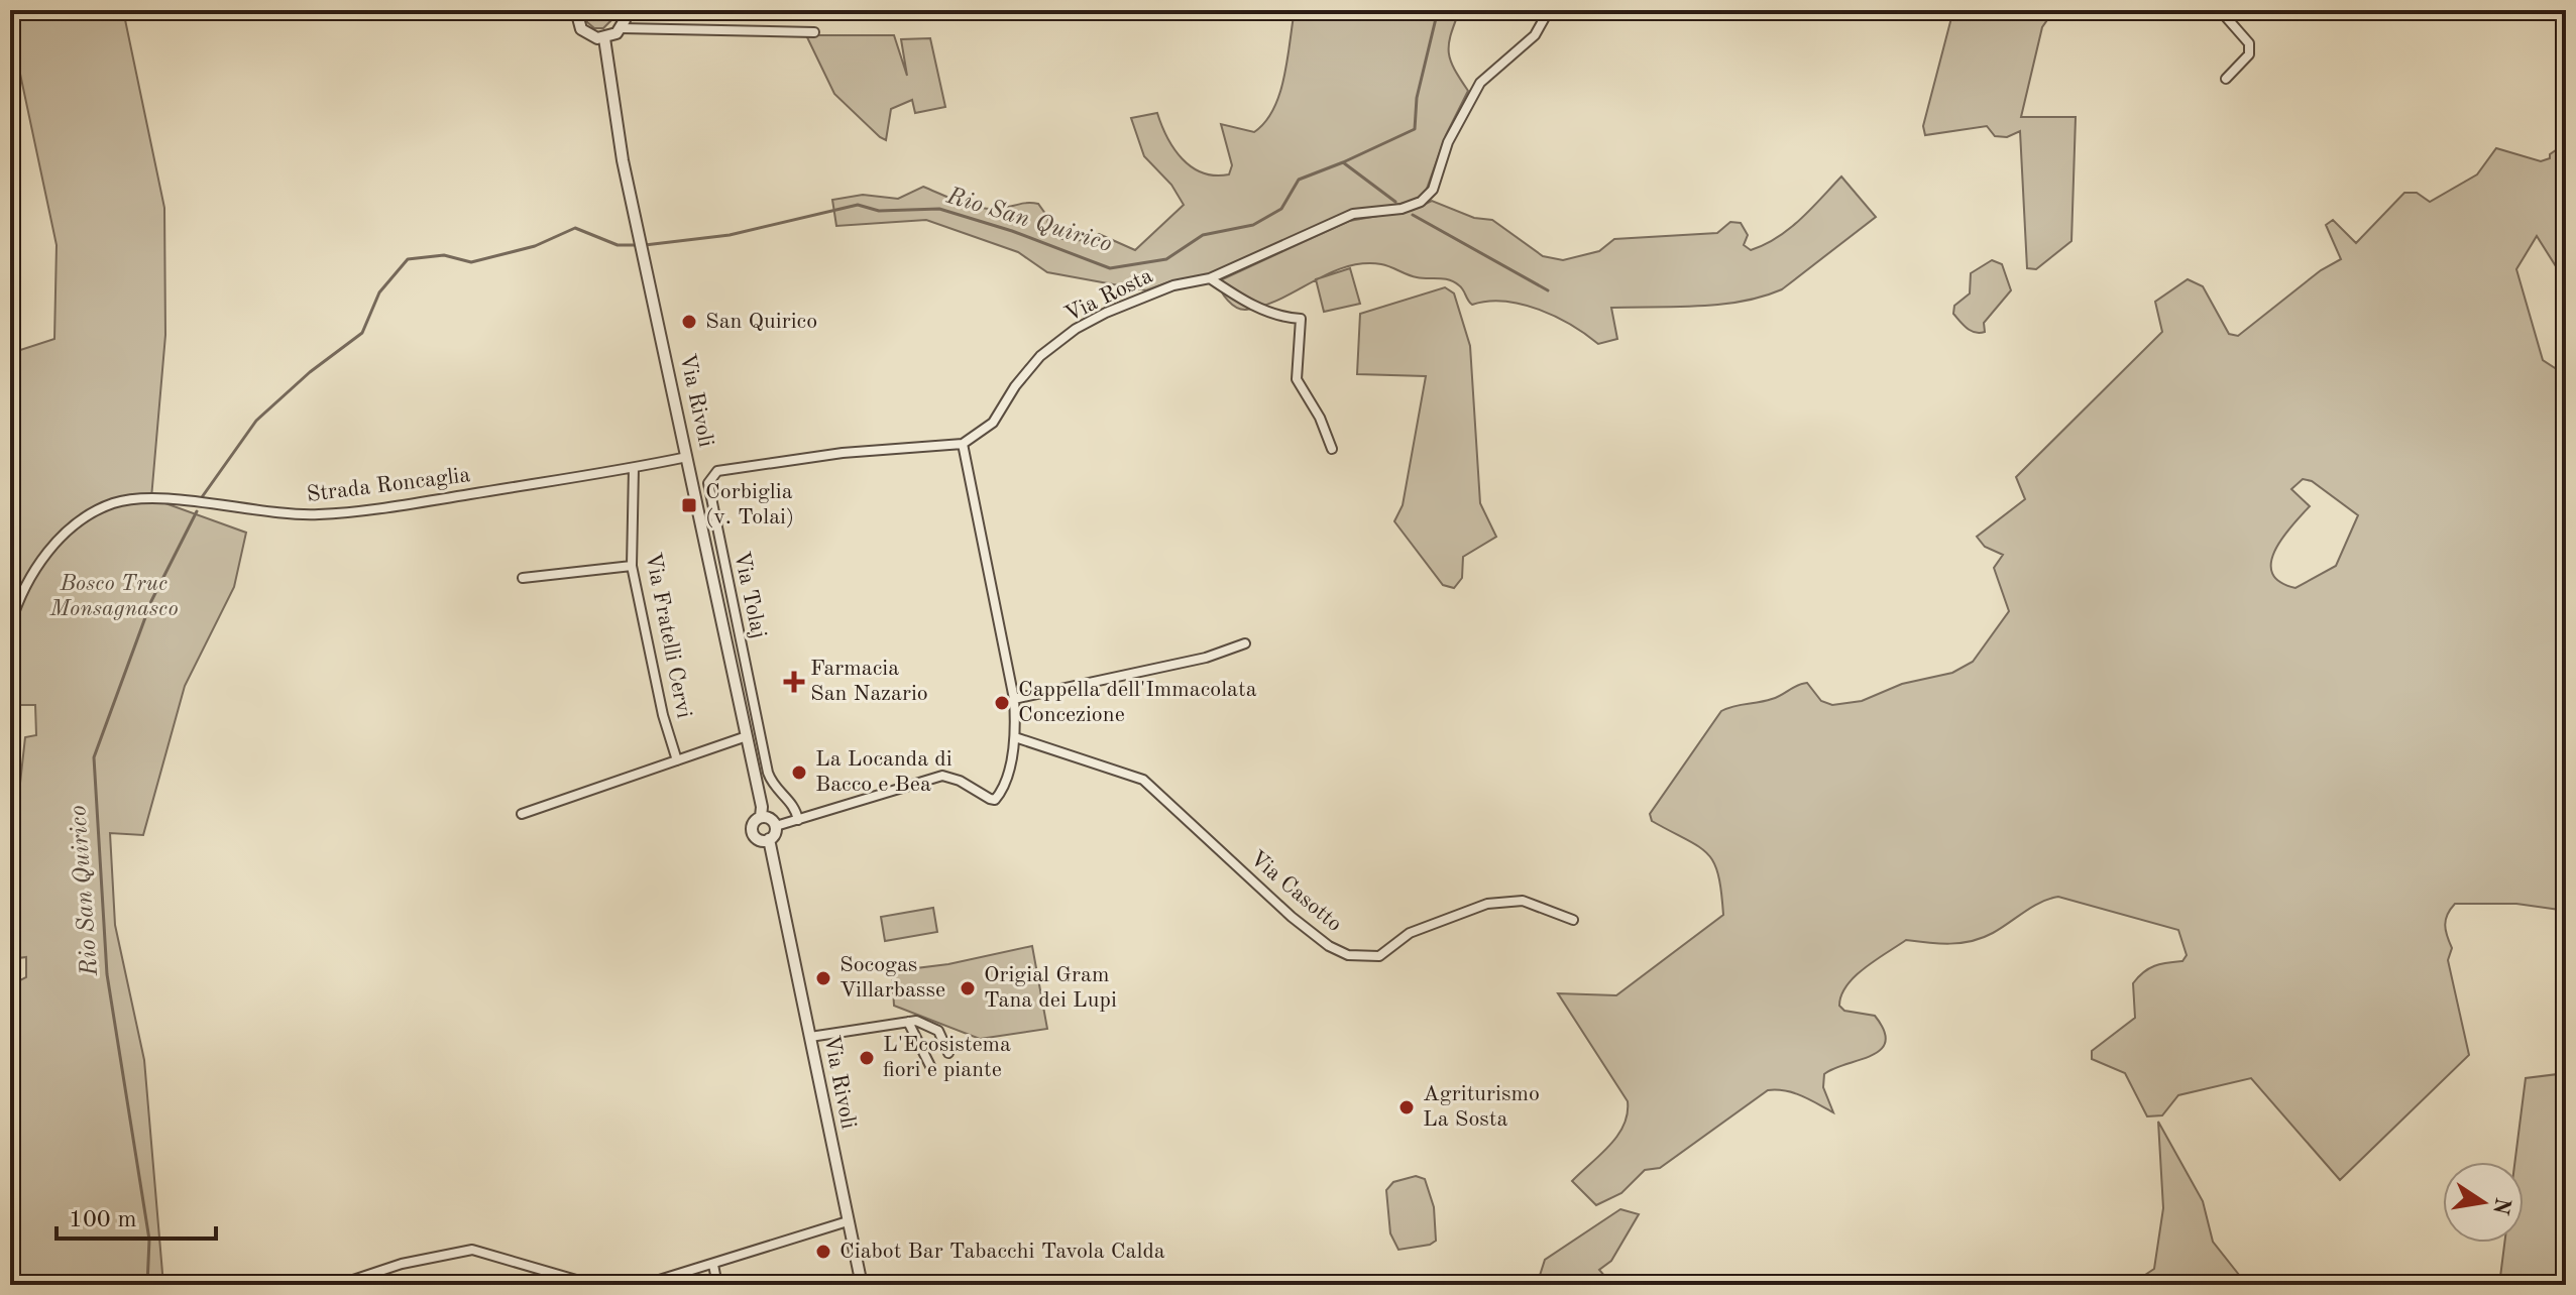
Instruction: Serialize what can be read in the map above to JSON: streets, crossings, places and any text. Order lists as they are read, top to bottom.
{
  "streets": {
    "street": [
      "Via Rosta",
      "Via Rivoli",
      "Strada Roncaglia",
      "Via Tolaj",
      "Via Fratelli Cervi",
      "Via Casotto"
    ]
  },
  "crossings": [
    ["Via Rosta", "Via Tolaj"],
    ["Via Rivoli", "Strada Roncaglia"],
    ["Strada Roncaglia", "Via Fratelli Cervi"]
  ],
  "water": ["Rio San Quirico"],
  "parks": ["Bosco Truc Monsagnasco"],
  "places": {
    "other": [
      "San Quirico",
      "Cappella dell'Immacolata Concezione",
      "La Locanda di Bacco e Bea",
      "Socogas Villarbasse",
      "Origial Gram Tana dei Lupi",
      "L'Ecosistema fiori e piante",
      "Agriturismo La Sosta",
      "Ciabot Bar Tabacchi Tavola Calda"
    ],
    "transit": ["Corbiglia (v. Tolai)"],
    "health": ["Farmacia San Nazario"]
  },
  "scale_bar": "100 m",
  "north": "right"
}
